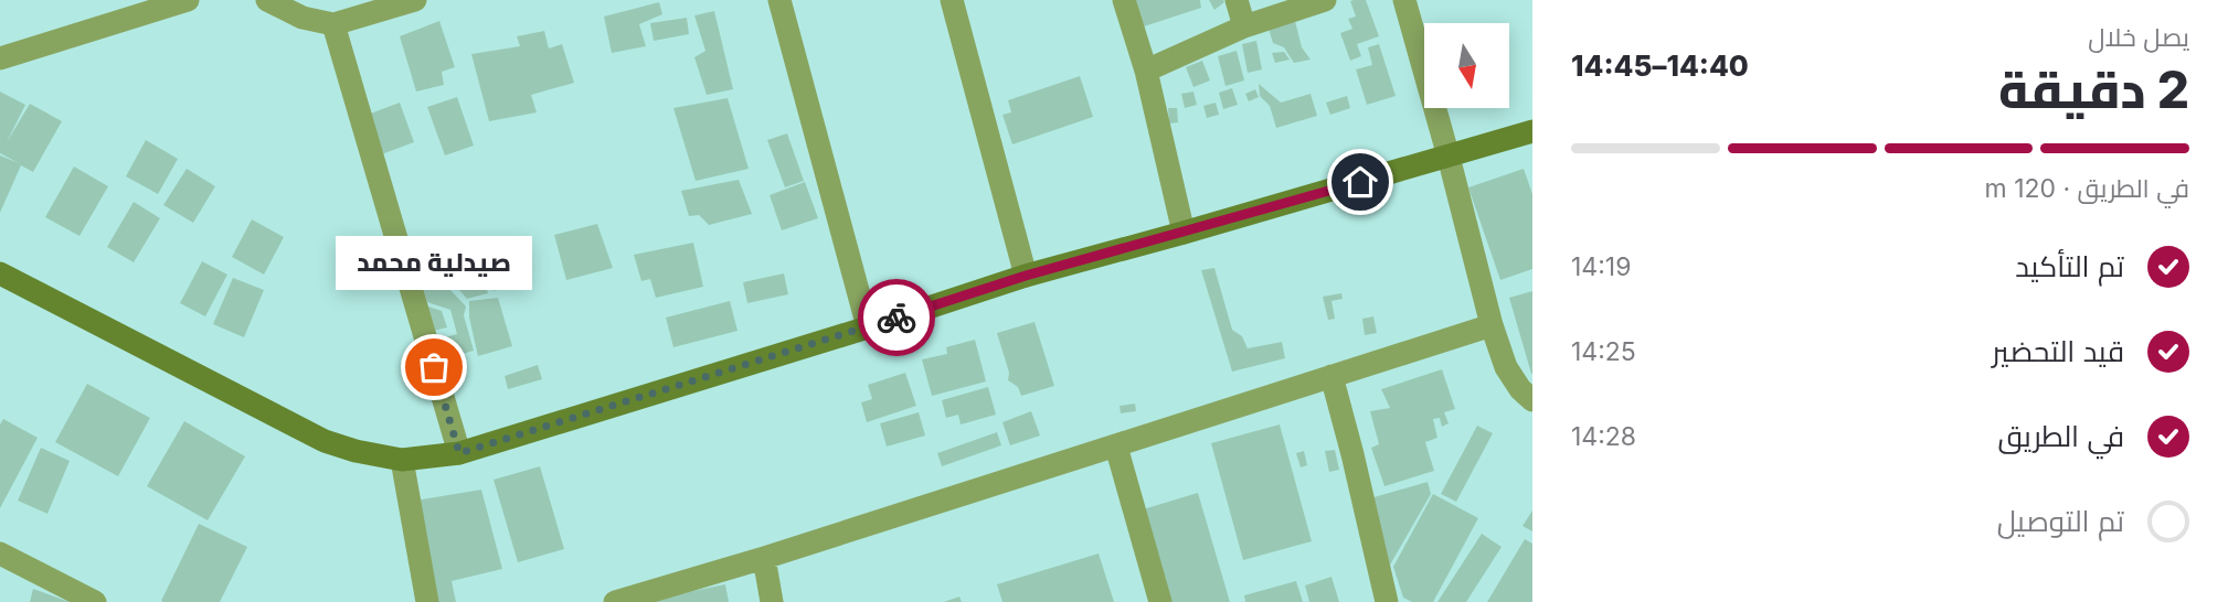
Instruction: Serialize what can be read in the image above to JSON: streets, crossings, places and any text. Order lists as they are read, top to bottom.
{
  "places": ["صيدلية محمد"],
  "north": "bottom",
  "page": {
    "heading": ["2 دقيقة", "يصل خلال", "14:40–14:45"],
    "bar": "في الطريق · 120 m",
    "list": [
      ["تم التأكيد", "14:19"],
      ["قيد التحضير", "14:25"],
      ["في الطريق", "14:28"],
      "تم التوصيل"
    ],
    "bubble": "صيدلية محمد"
  }
}
